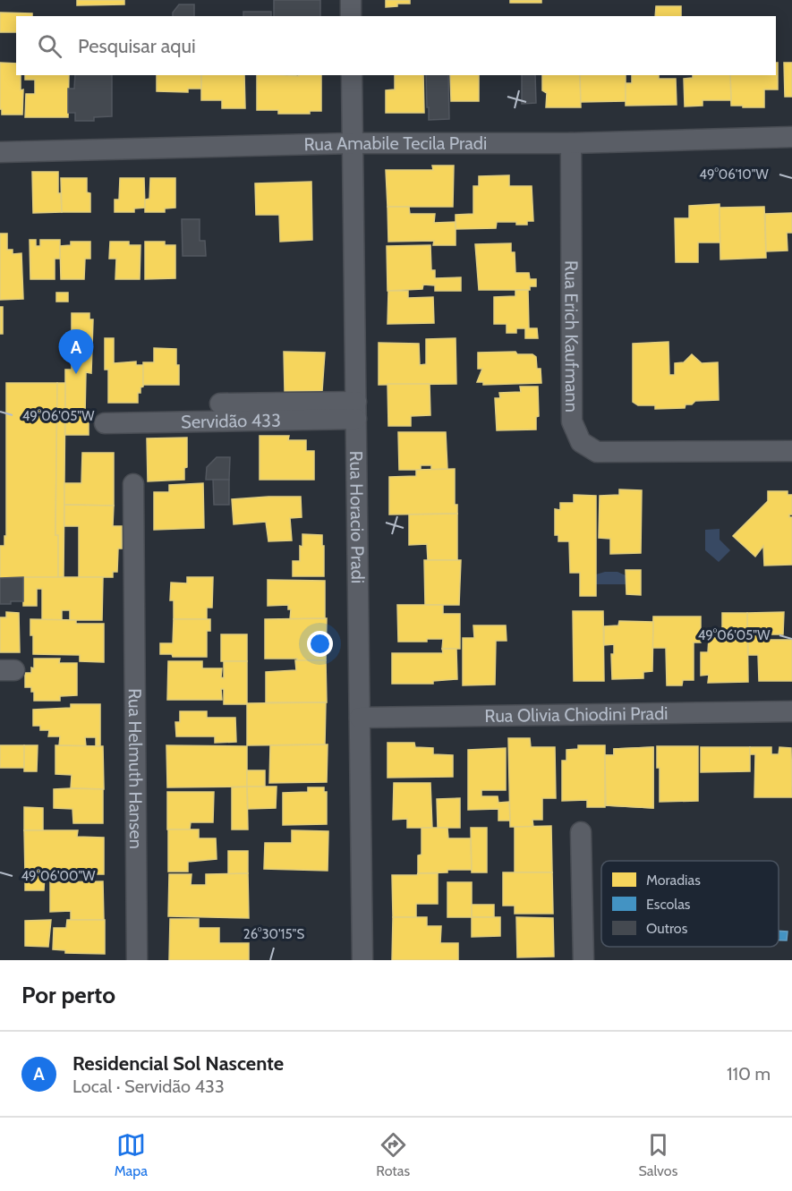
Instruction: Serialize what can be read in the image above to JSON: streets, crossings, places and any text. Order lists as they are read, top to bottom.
{
  "streets": {
    "street": [
      "Rua Amabile Tecila Pradi",
      "Rua Erich Kaufmann",
      "Servidão 433",
      "Rua Horacio Pradi",
      "Rua Olivia Chiodini Pradi",
      "Rua Helmuth Hansen"
    ]
  },
  "crossings": [
    ["Rua Amabile Tecila Pradi", "Rua Erich Kaufmann"],
    ["Rua Amabile Tecila Pradi", "Rua Horacio Pradi"],
    ["Servidão 433", "Rua Horacio Pradi"],
    ["Rua Horacio Pradi", "Rua Olivia Chiodini Pradi"]
  ],
  "legend": ["Moradias", "Escolas", "Outros"],
  "page": {
    "search": "Pesquisar aqui",
    "pins": "A",
    "heading": "Por perto",
    "list": [
      {
        "mark": "A",
        "name": "Residencial Sol Nascente",
        "note": "Local · Servidão 433",
        "value": "110 m"
      }
    ],
    "nav": ["Mapa", "Rotas", "Salvos"]
  },
  "coordinates": [
    "49°06'10\"W",
    "49°06'05\"W",
    "49°06'00\"W",
    "26°30'15\"S"
  ]
}
